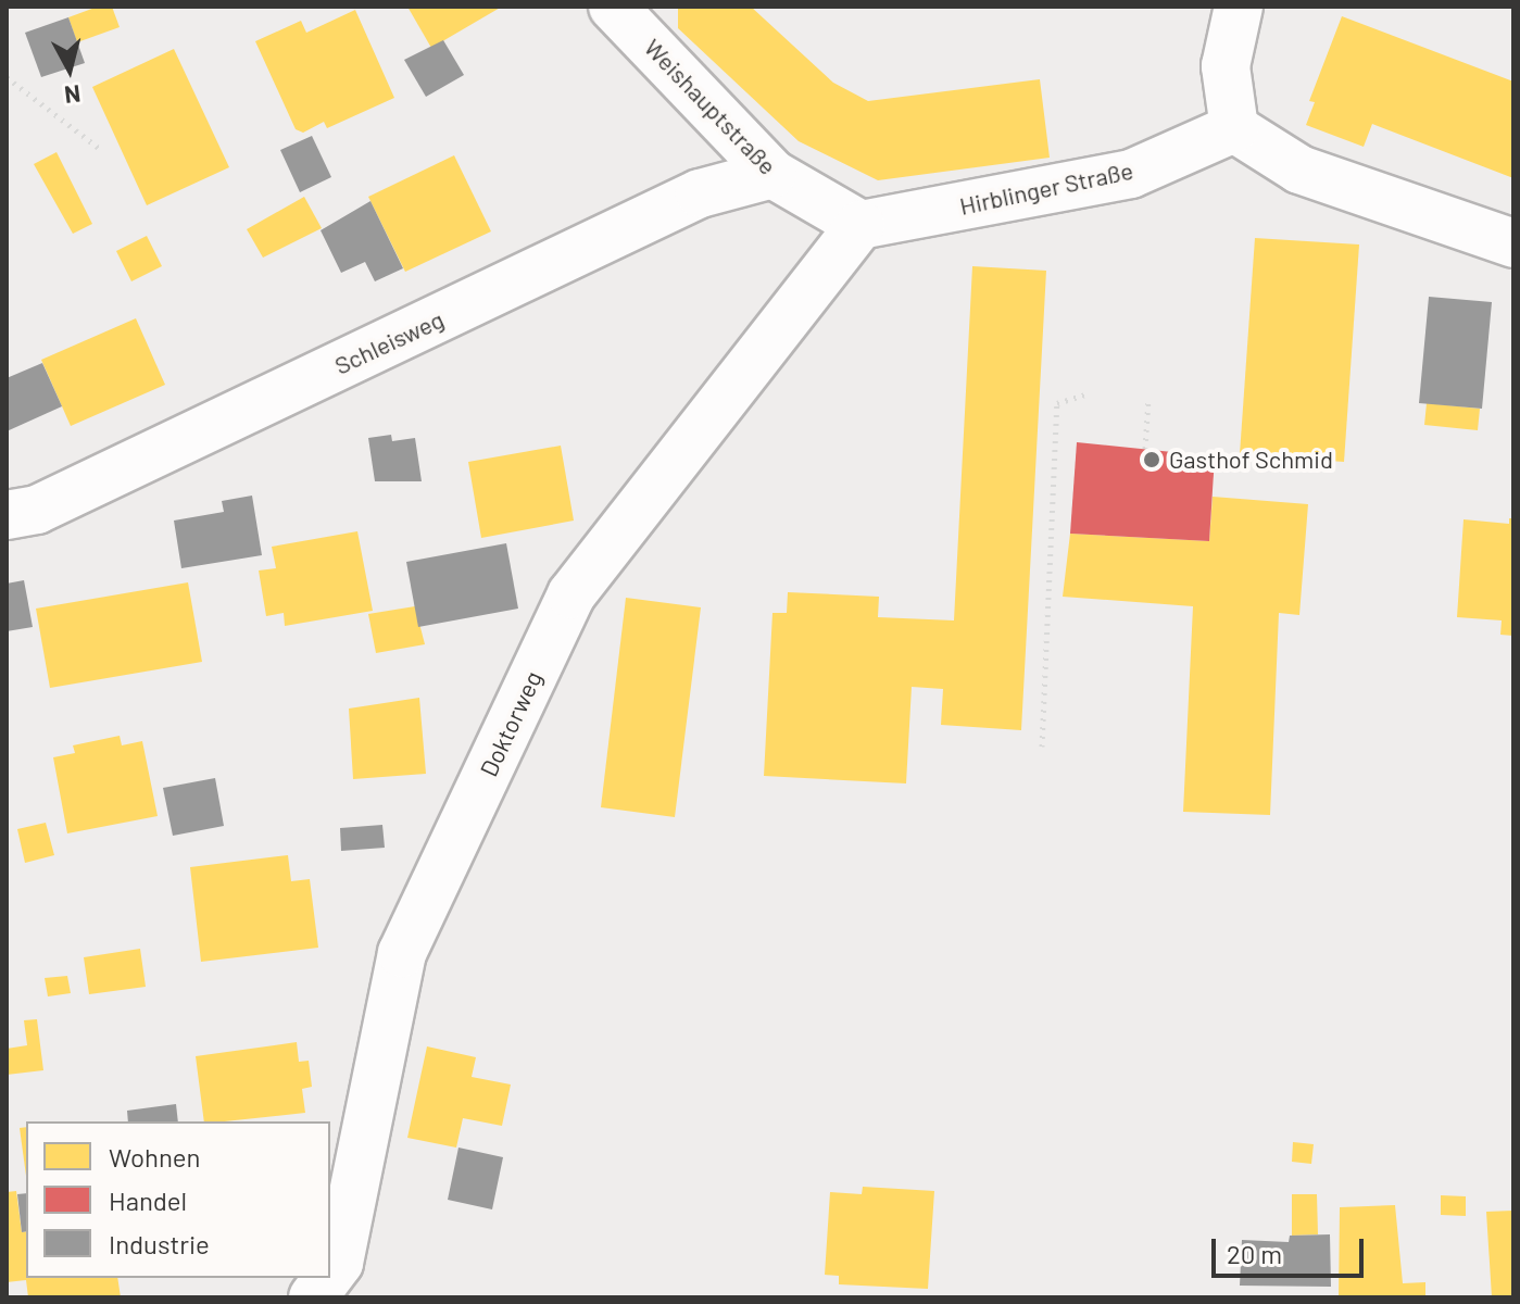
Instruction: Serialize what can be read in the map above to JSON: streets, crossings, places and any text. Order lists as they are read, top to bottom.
{
  "streets": {
    "street": [
      "Weishauptstraße",
      "Hirblinger Straße",
      "Schleisweg",
      "Doktorweg"
    ]
  },
  "crossings": [
    ["Weishauptstraße", "Hirblinger Straße"],
    ["Weishauptstraße", "Schleisweg"],
    ["Weishauptstraße", "Doktorweg"],
    ["Hirblinger Straße", "Doktorweg"]
  ],
  "places": ["Gasthof Schmid"],
  "legend": ["Wohnen", "Handel", "Industrie"],
  "scale_bar": "20 m",
  "north": "bottom"
}
